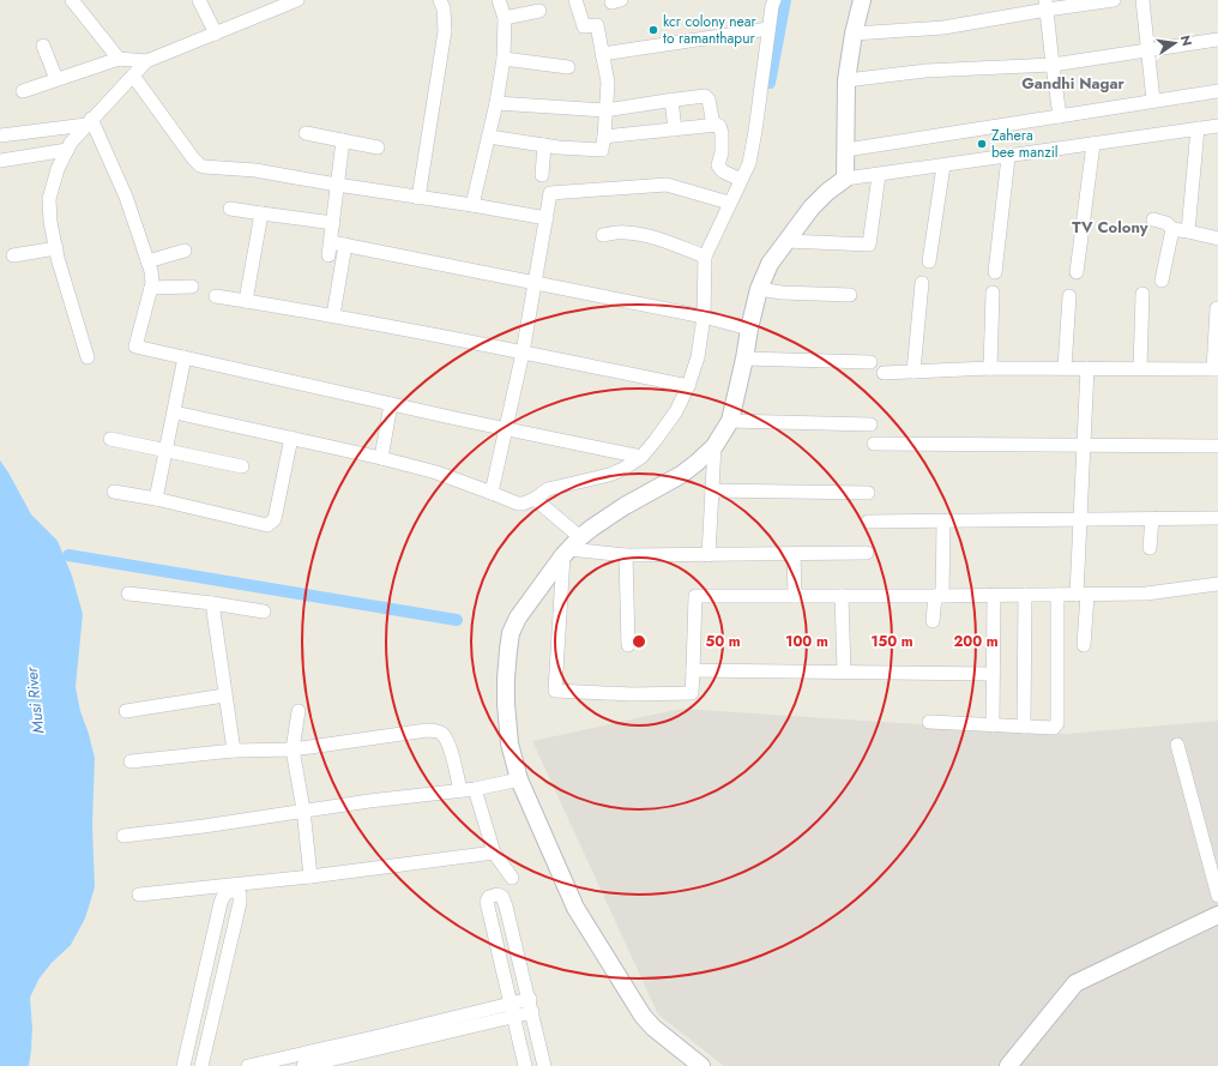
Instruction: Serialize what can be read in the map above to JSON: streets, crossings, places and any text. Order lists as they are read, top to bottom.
{
  "districts": ["Gandhi Nagar", "TV Colony"],
  "water": ["Musi River"],
  "places": ["kcr colony near to ramanthapur", "Zahera bee manzil"],
  "north": "right",
  "rings": [
    "50 m",
    "100 m",
    "150 m",
    "200 m"
  ]
}
